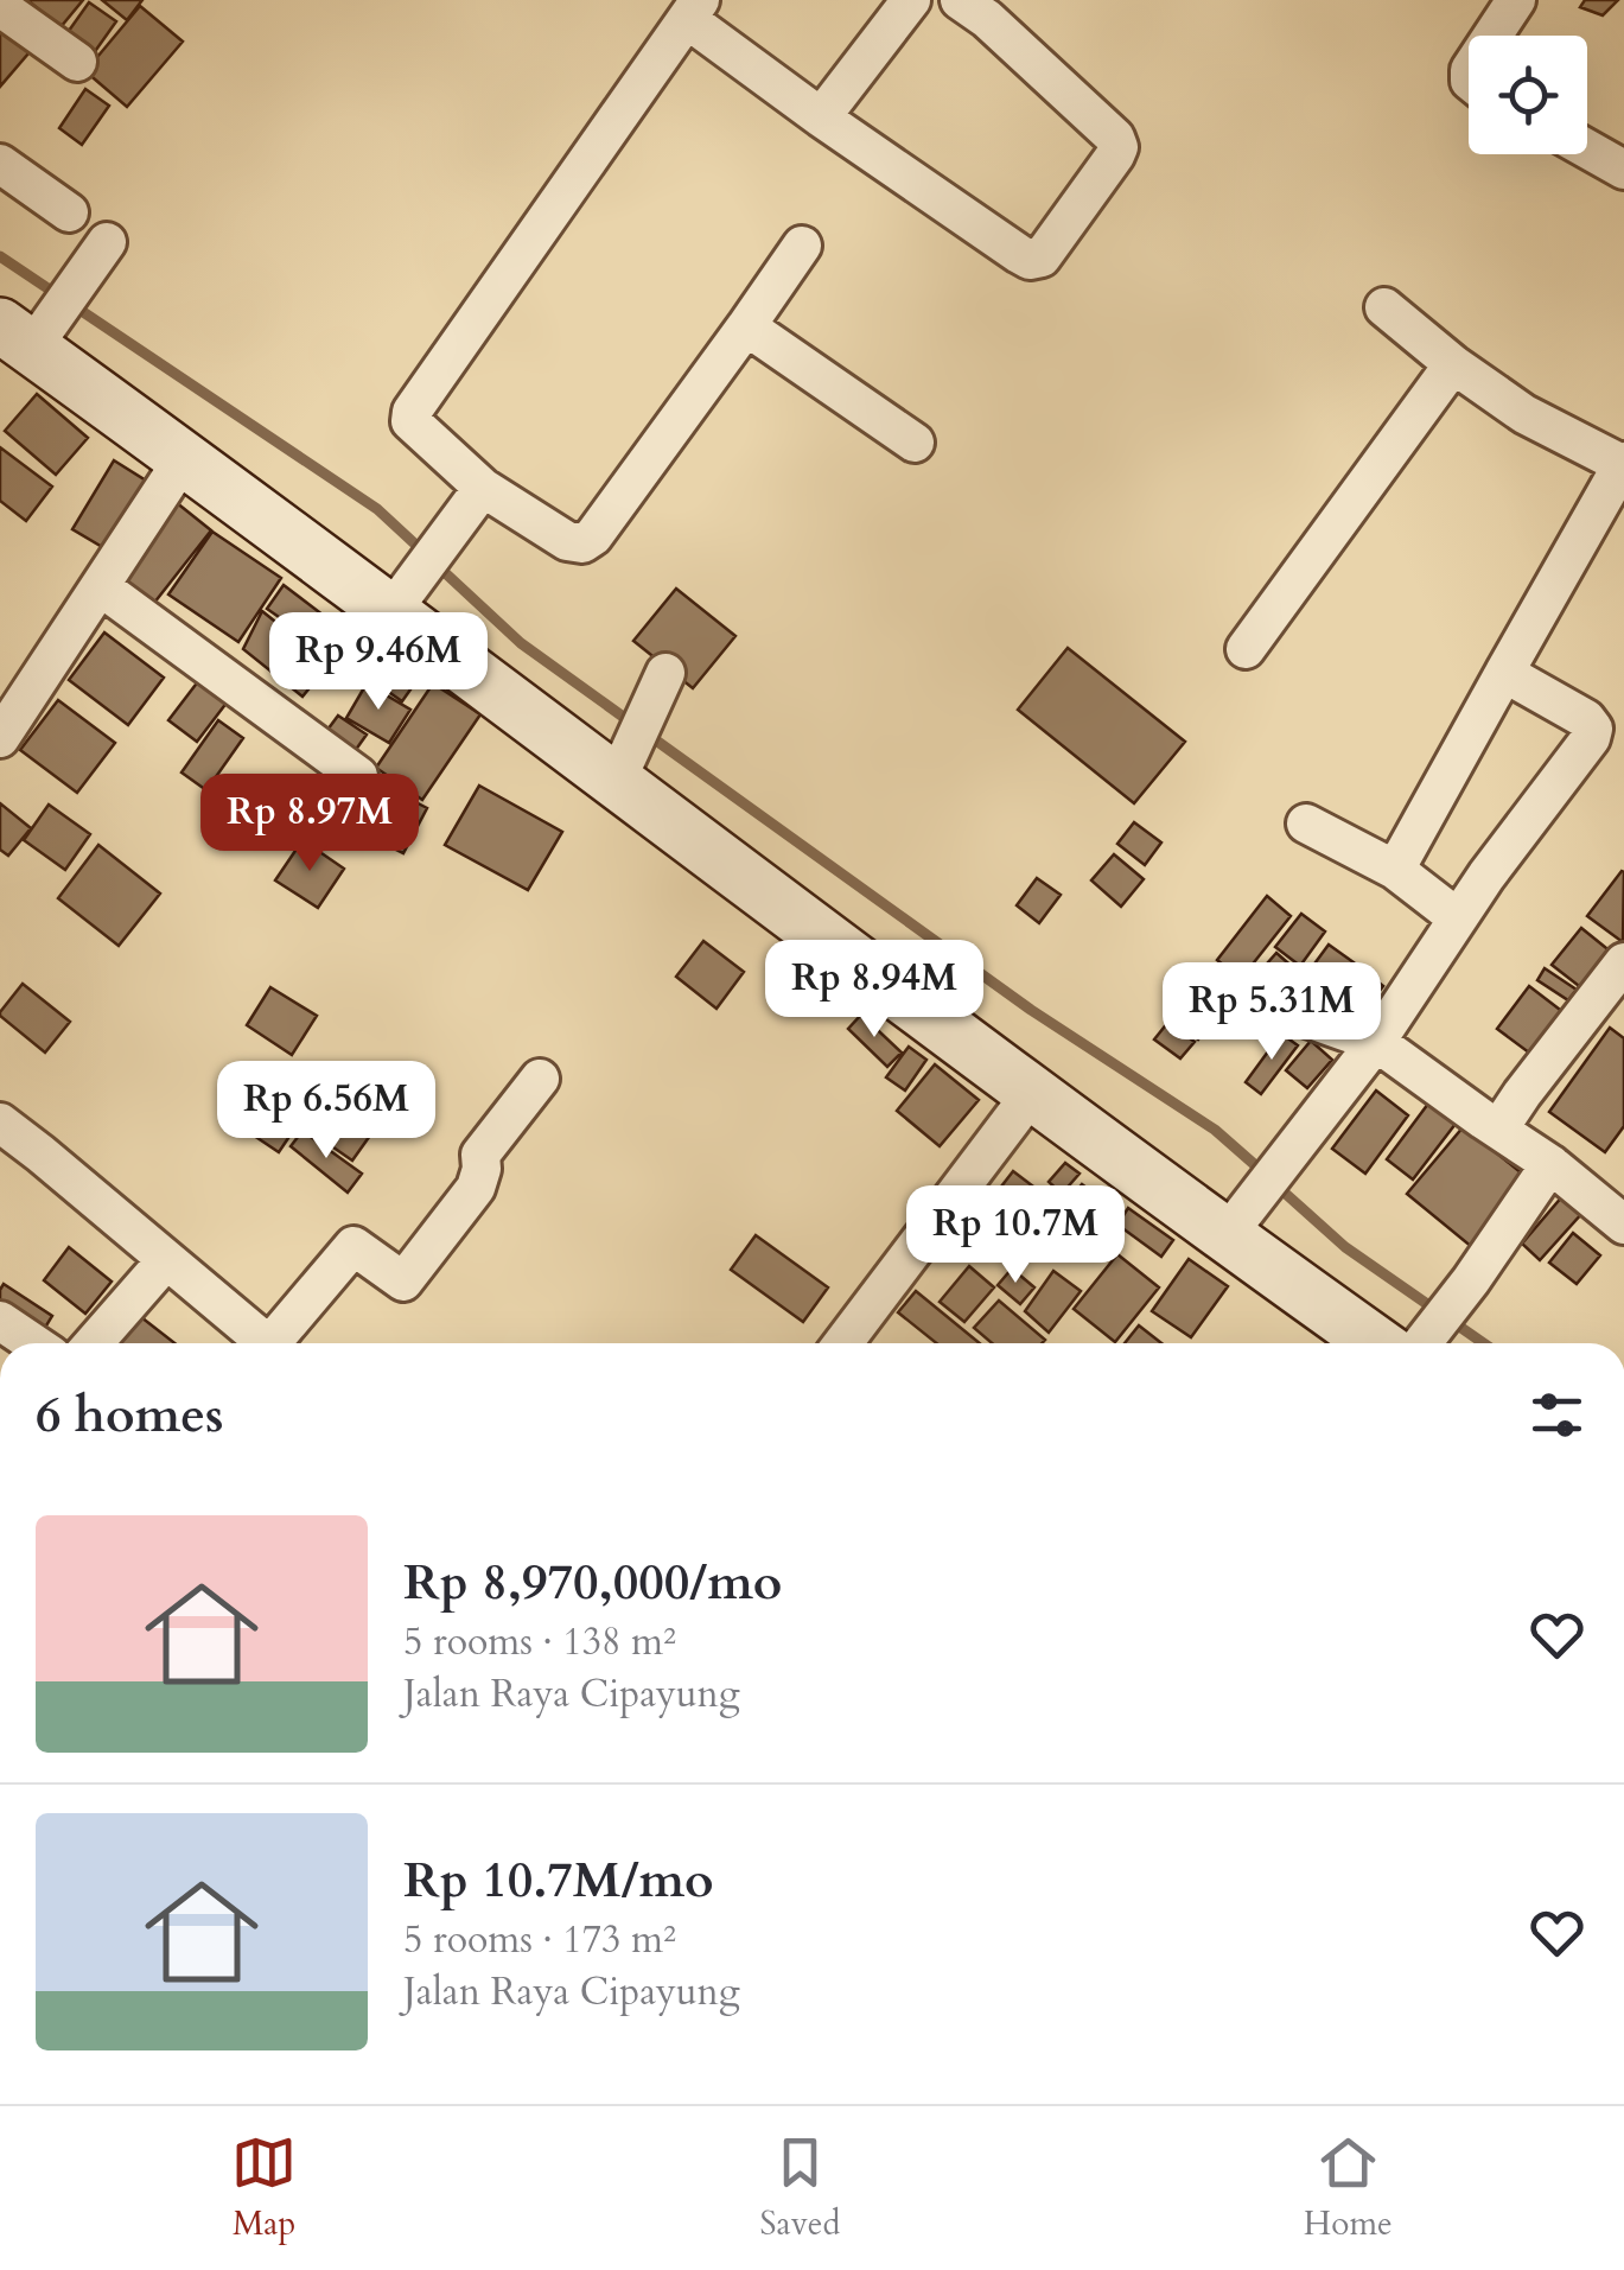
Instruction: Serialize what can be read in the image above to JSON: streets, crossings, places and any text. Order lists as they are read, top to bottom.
{
  "page": {
    "price": [
      "Rp 9.46M",
      "Rp 8.97M",
      "Rp 8.94M",
      "Rp 5.31M",
      "Rp 6.56M",
      "Rp 10.7M"
    ],
    "heading": "6 homes",
    "list": [
      {
        "name": "Rp 8,970,000/mo",
        "note": "5 rooms · 138 m² · Jalan Raya Cipayung"
      },
      {
        "name": "Rp 10.7M/mo",
        "note": "5 rooms · 173 m² · Jalan Raya Cipayung"
      }
    ],
    "tabs": ["Map", "Saved", "Home"]
  }
}
